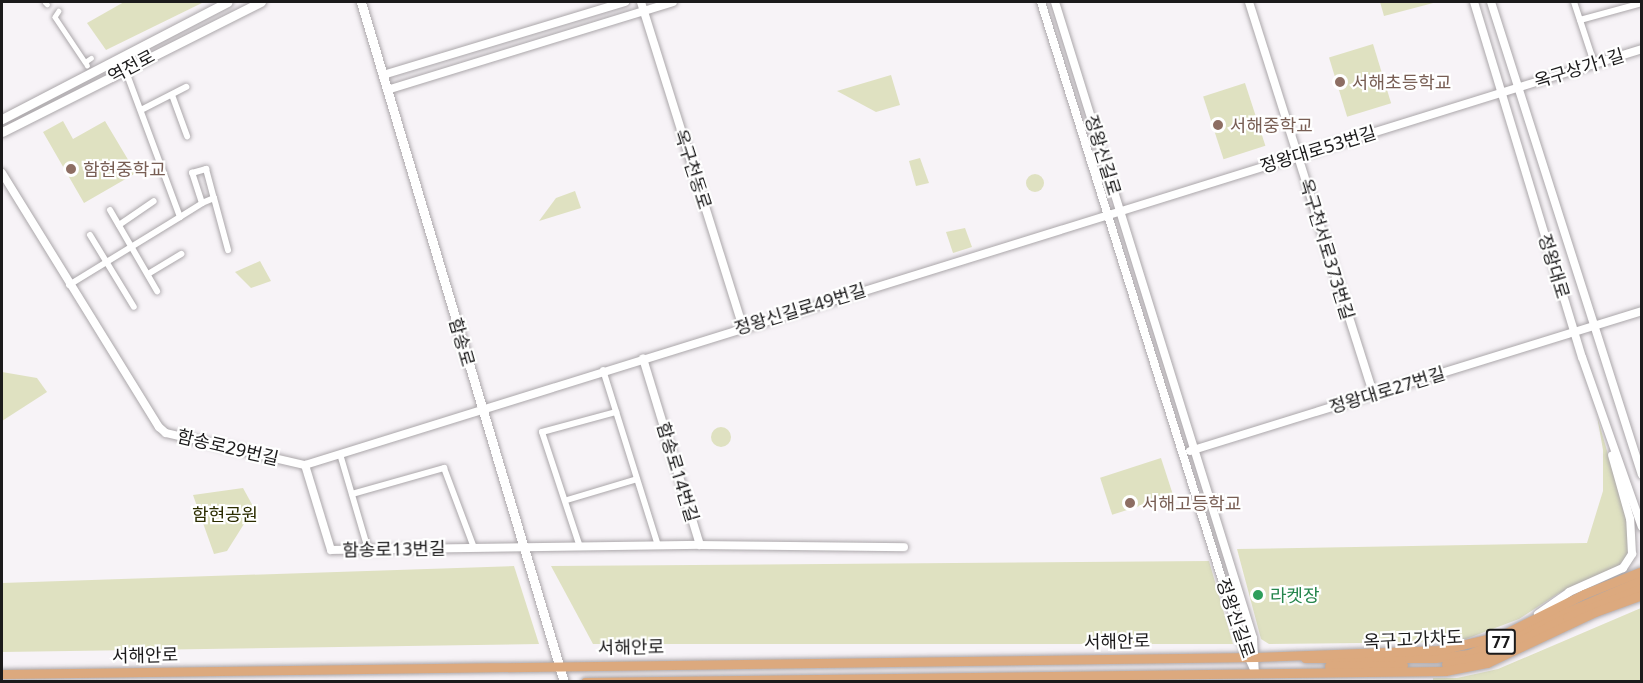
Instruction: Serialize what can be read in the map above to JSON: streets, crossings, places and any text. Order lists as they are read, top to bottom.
{
  "streets": {
    "main road": [
      "역전로",
      "함송로",
      "옥구고가차도",
      "서해안로",
      "77"
    ],
    "street": [
      "옥구상가1길",
      "정왕대로53번길",
      "정왕신길로",
      "옥구천동로",
      "옥구천서로373번길",
      "정왕대로",
      "정왕신길로49번길",
      "정왕대로27번길",
      "함송로29번길",
      "함송로14번길",
      "함송로13번길"
    ]
  },
  "crossings": [
    ["옥구상가1길", "정왕대로53번길"],
    ["옥구상가1길", "정왕대로"],
    ["정왕대로53번길", "정왕신길로"],
    ["정왕대로53번길", "옥구천서로373번길"],
    ["정왕대로53번길", "정왕대로"],
    ["정왕대로53번길", "정왕신길로49번길"],
    ["정왕신길로", "정왕신길로49번길"],
    ["정왕신길로", "정왕대로27번길"],
    ["정왕신길로", "서해안로"],
    ["옥구천동로", "정왕신길로49번길"],
    ["옥구천서로373번길", "정왕대로27번길"],
    ["정왕대로", "정왕대로27번길"],
    ["정왕신길로49번길", "함송로"],
    ["정왕신길로49번길", "함송로14번길"],
    ["함송로", "함송로14번길"],
    ["함송로", "함송로13번길"],
    ["함송로", "서해안로"],
    ["함송로29번길", "함송로13번길"],
    ["함송로14번길", "함송로13번길"],
    ["옥구고가차도", "서해안로"]
  ],
  "parks": ["함현공원"],
  "places": [
    "서해초등학교",
    "서해중학교",
    "함현중학교",
    "서해고등학교",
    "라켓장"
  ]
}
